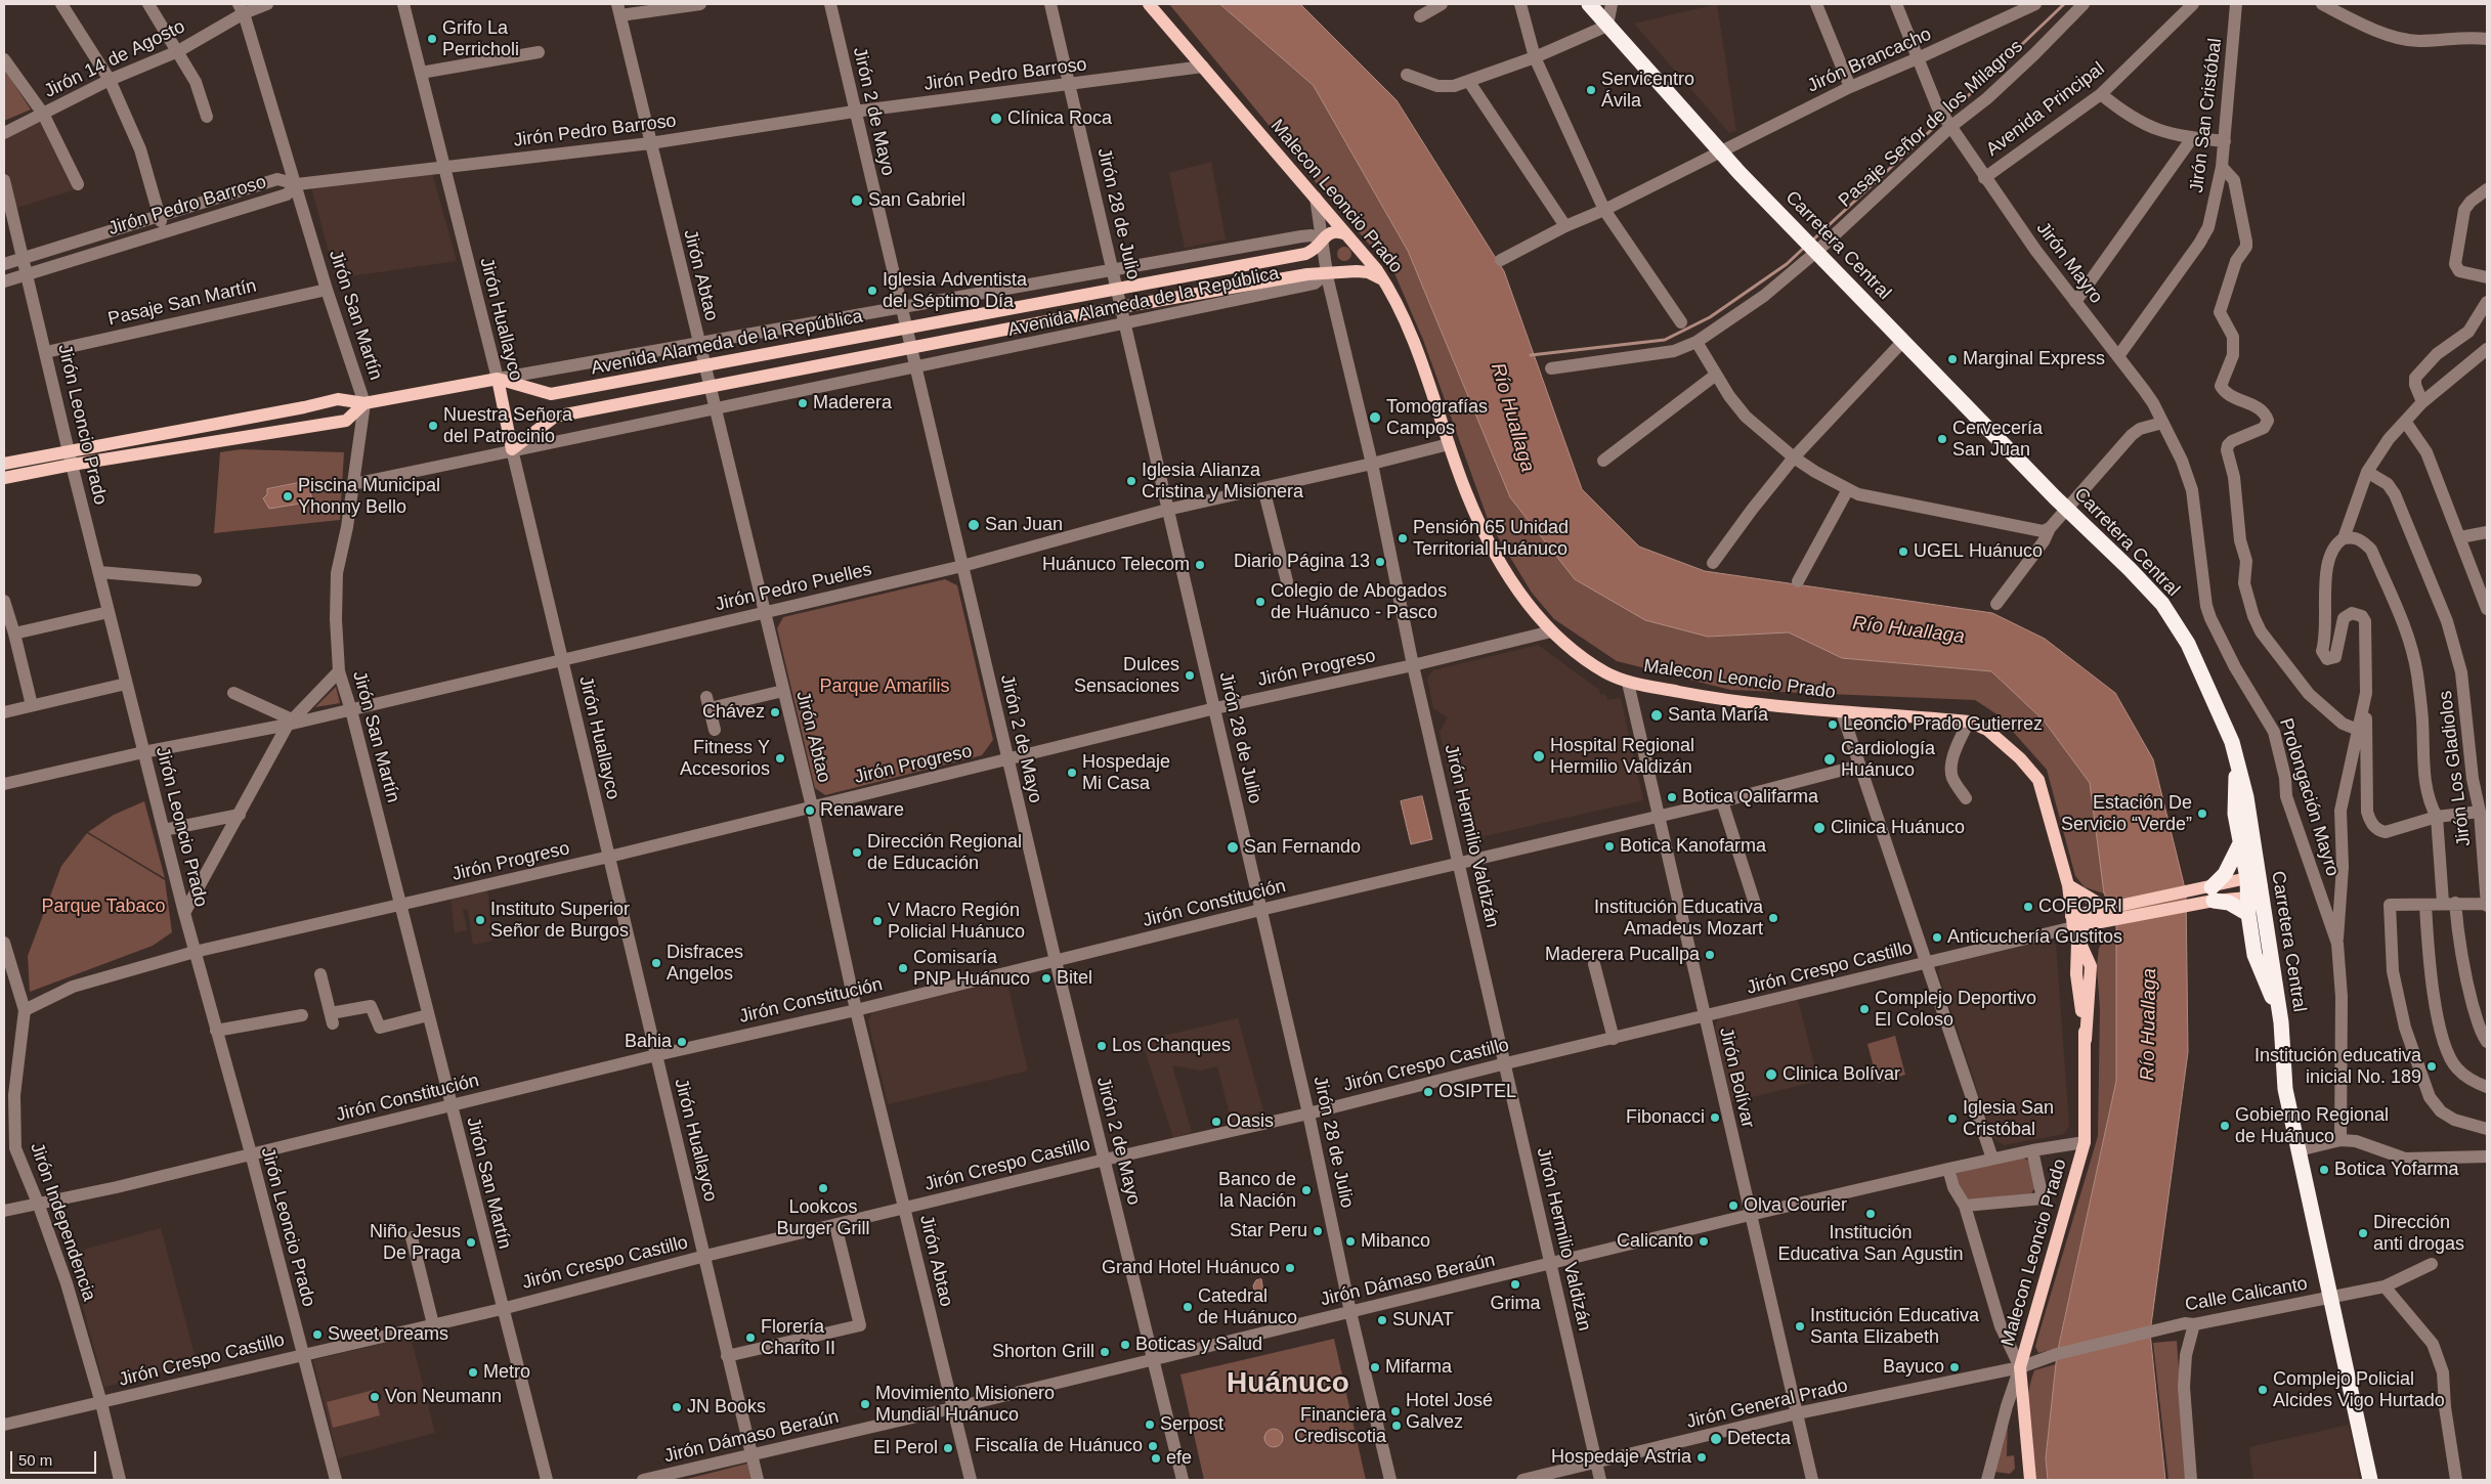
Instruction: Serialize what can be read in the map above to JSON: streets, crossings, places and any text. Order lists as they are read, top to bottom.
{
  "streets": {
    "highway": ["Carretera Central"],
    "main road": ["Malecon Leoncio Prado", "Avenida Alameda de la República", "Jirón Huallayco"],
    "street": [
      "Jirón 14 de Agosto",
      "Jirón Brancacho",
      "Jirón Pedro Barroso",
      "Avenida Principal",
      "Jirón 2 de Mayo",
      "Jirón San Cristóbal",
      "Pasaje Señor de los Milagros",
      "Jirón 28 de Julio",
      "Jirón Mayro",
      "Jirón Abtao",
      "Pasaje San Martín",
      "Jirón San Martín",
      "Jirón Leoncio Prado",
      "Jirón Pedro Puelles",
      "Jirón Progreso",
      "Jirón Los Gladiolos",
      "Prolongación Mayro",
      "Jirón Hermilio Valdizán",
      "Jirón Constitución",
      "Jirón Crespo Castillo",
      "Jirón Bolívar",
      "Jirón Independencia",
      "Jirón Dámaso Beraún",
      "Calle Calicanto",
      "Jirón General Prado"
    ]
  },
  "crossings": [
    ["Jirón 14 de Agosto", "Jirón San Martín"],
    ["Jirón Brancacho", "Carretera Central"],
    ["Jirón Brancacho", "Jirón Mayro"],
    ["Jirón Pedro Barroso", "Jirón 2 de Mayo"],
    ["Jirón Pedro Barroso", "Malecon Leoncio Prado"],
    ["Jirón Pedro Barroso", "Jirón 28 de Julio"],
    ["Jirón Pedro Barroso", "Jirón Abtao"],
    ["Jirón Pedro Barroso", "Jirón San Martín"],
    ["Jirón Pedro Barroso", "Jirón Huallayco"],
    ["Jirón Pedro Barroso", "Jirón Leoncio Prado"],
    ["Avenida Principal", "Jirón Mayro"],
    ["Jirón 2 de Mayo", "Avenida Alameda de la República"],
    ["Jirón 2 de Mayo", "Jirón Pedro Puelles"],
    ["Jirón 2 de Mayo", "Jirón Progreso"],
    ["Jirón 2 de Mayo", "Jirón Constitución"],
    ["Jirón 2 de Mayo", "Jirón Crespo Castillo"],
    ["Jirón 2 de Mayo", "Jirón Dámaso Beraún"],
    ["Jirón San Cristóbal", "Jirón Mayro"],
    ["Pasaje Señor de los Milagros", "Carretera Central"],
    ["Pasaje Señor de los Milagros", "Jirón Mayro"],
    ["Malecon Leoncio Prado", "Avenida Alameda de la República"],
    ["Malecon Leoncio Prado", "Jirón Pedro Puelles"],
    ["Malecon Leoncio Prado", "Jirón Progreso"],
    ["Malecon Leoncio Prado", "Jirón Hermilio Valdizán"],
    ["Malecon Leoncio Prado", "Jirón Crespo Castillo"],
    ["Malecon Leoncio Prado", "Jirón Bolívar"],
    ["Malecon Leoncio Prado", "Jirón Dámaso Beraún"],
    ["Malecon Leoncio Prado", "Calle Calicanto"],
    ["Malecon Leoncio Prado", "Jirón General Prado"],
    ["Jirón 28 de Julio", "Avenida Alameda de la República"],
    ["Jirón 28 de Julio", "Jirón Pedro Puelles"],
    ["Jirón 28 de Julio", "Jirón Progreso"],
    ["Jirón 28 de Julio", "Jirón Constitución"],
    ["Jirón 28 de Julio", "Jirón Crespo Castillo"],
    ["Jirón 28 de Julio", "Jirón Dámaso Beraún"],
    ["Carretera Central", "Calle Calicanto"],
    ["Jirón Mayro", "Prolongación Mayro"],
    ["Jirón Abtao", "Avenida Alameda de la República"],
    ["Jirón Abtao", "Jirón Pedro Puelles"],
    ["Jirón Abtao", "Jirón Progreso"],
    ["Jirón Abtao", "Jirón Constitución"],
    ["Jirón Abtao", "Jirón Crespo Castillo"],
    ["Jirón Abtao", "Jirón Dámaso Beraún"],
    ["Avenida Alameda de la República", "Jirón San Martín"],
    ["Avenida Alameda de la República", "Jirón Huallayco"],
    ["Avenida Alameda de la República", "Jirón Hermilio Valdizán"],
    ["Pasaje San Martín", "Jirón San Martín"],
    ["Pasaje San Martín", "Jirón Leoncio Prado"],
    ["Jirón San Martín", "Jirón Pedro Puelles"],
    ["Jirón San Martín", "Jirón Progreso"],
    ["Jirón San Martín", "Jirón Constitución"],
    ["Jirón San Martín", "Jirón Crespo Castillo"],
    ["Jirón Huallayco", "Jirón Pedro Puelles"],
    ["Jirón Huallayco", "Jirón Progreso"],
    ["Jirón Huallayco", "Jirón Constitución"],
    ["Jirón Huallayco", "Jirón Crespo Castillo"],
    ["Jirón Huallayco", "Jirón Dámaso Beraún"],
    ["Jirón Leoncio Prado", "Jirón Pedro Puelles"],
    ["Jirón Leoncio Prado", "Jirón Progreso"],
    ["Jirón Leoncio Prado", "Jirón Constitución"],
    ["Jirón Leoncio Prado", "Jirón Crespo Castillo"],
    ["Jirón Pedro Puelles", "Jirón Hermilio Valdizán"],
    ["Jirón Progreso", "Jirón Hermilio Valdizán"],
    ["Jirón Progreso", "Jirón Independencia"],
    ["Jirón Hermilio Valdizán", "Jirón Constitución"],
    ["Jirón Hermilio Valdizán", "Jirón Crespo Castillo"],
    ["Jirón Hermilio Valdizán", "Jirón Dámaso Beraún"],
    ["Jirón Hermilio Valdizán", "Jirón General Prado"],
    ["Jirón Constitución", "Jirón Bolívar"],
    ["Jirón Constitución", "Jirón Independencia"],
    ["Jirón Crespo Castillo", "Jirón Bolívar"],
    ["Jirón Crespo Castillo", "Jirón Independencia"],
    ["Jirón Bolívar", "Jirón Dámaso Beraún"],
    ["Jirón Bolívar", "Jirón General Prado"],
    ["Calle Calicanto", "Jirón General Prado"]
  ],
  "districts": ["Huánuco"],
  "water": ["Río Huallaga"],
  "parks": ["Parque Amarilis", "Parque Tabaco"],
  "places": [
    "Grifo La Perricholi",
    "Servicentro Ávila",
    "Clínica Roca",
    "San Gabriel",
    "Iglesia Adventista del Séptimo Día",
    "Marginal Express",
    "Maderera",
    "Tomografías Campos",
    "Nuestra Señora del Patrocinio",
    "Cervecería San Juan",
    "Iglesia Alianza Cristina y Misionera",
    "Piscina Municipal Yhonny Bello",
    "San Juan",
    "Pensión 65 Unidad Territorial Huánuco",
    "UGEL Huánuco",
    "Diario Página 13",
    "Huánuco Telecom",
    "Colegio de Abogados de Huánuco - Pasco",
    "Dulces Sensaciones",
    "Chávez",
    "Santa María",
    "Leoncio Prado Gutierrez",
    "Hospital Regional Hermilio Valdizán",
    "Fitness Y Accesorios",
    "Cardiología Huánuco",
    "Hospedaje Mi Casa",
    "Botica Qalifarma",
    "Renaware",
    "Estación De Servicio “Verde”",
    "Clinica Huánuco",
    "Botica Kanofarma",
    "San Fernando",
    "Dirección Regional de Educación",
    "COFOPRI",
    "Institución Educativa Amadeus Mozart",
    "Instituto Superior Señor de Burgos",
    "V Macro Región Policial Huánuco",
    "Anticuchería Gustitos",
    "Maderera Pucallpa",
    "Disfraces Angelos",
    "Comisaría PNP Huánuco",
    "Bitel",
    "Complejo Deportivo El Coloso",
    "Bahia",
    "Los Chanques",
    "Institución educativa inicial No. 189",
    "Clinica Bolívar",
    "OSIPTEL",
    "Fibonacci",
    "Iglesia San Cristóbal",
    "Oasis",
    "Gobierno Regional de Huánuco",
    "Botica Yofarma",
    "Lookcos Burger Grill",
    "Banco de la Nación",
    "Olva Courier",
    "Institución Educativa San Agustin",
    "Star Peru",
    "Dirección anti drogas",
    "Mibanco",
    "Calicanto",
    "Niño Jesus De Praga",
    "Grand Hotel Huánuco",
    "Grima",
    "Catedral de Huánuco",
    "SUNAT",
    "Institución Educativa Santa Elizabeth",
    "Sweet Dreams",
    "Florería Charito II",
    "Boticas y Salud",
    "Shorton Grill",
    "Mifarma",
    "Bayuco",
    "Metro",
    "Complejo Policial Alcides Vigo Hurtado",
    "Von Neumann",
    "Movimiento Misionero Mundial Huánuco",
    "JN Books",
    "Hotel José Galvez",
    "Serpost",
    "Financiera Crediscotia",
    "Detecta",
    "Fiscalía de Huánuco",
    "El Perol",
    "Hospedaje Astria",
    "efe"
  ],
  "scale_bar": "50 m"
}
